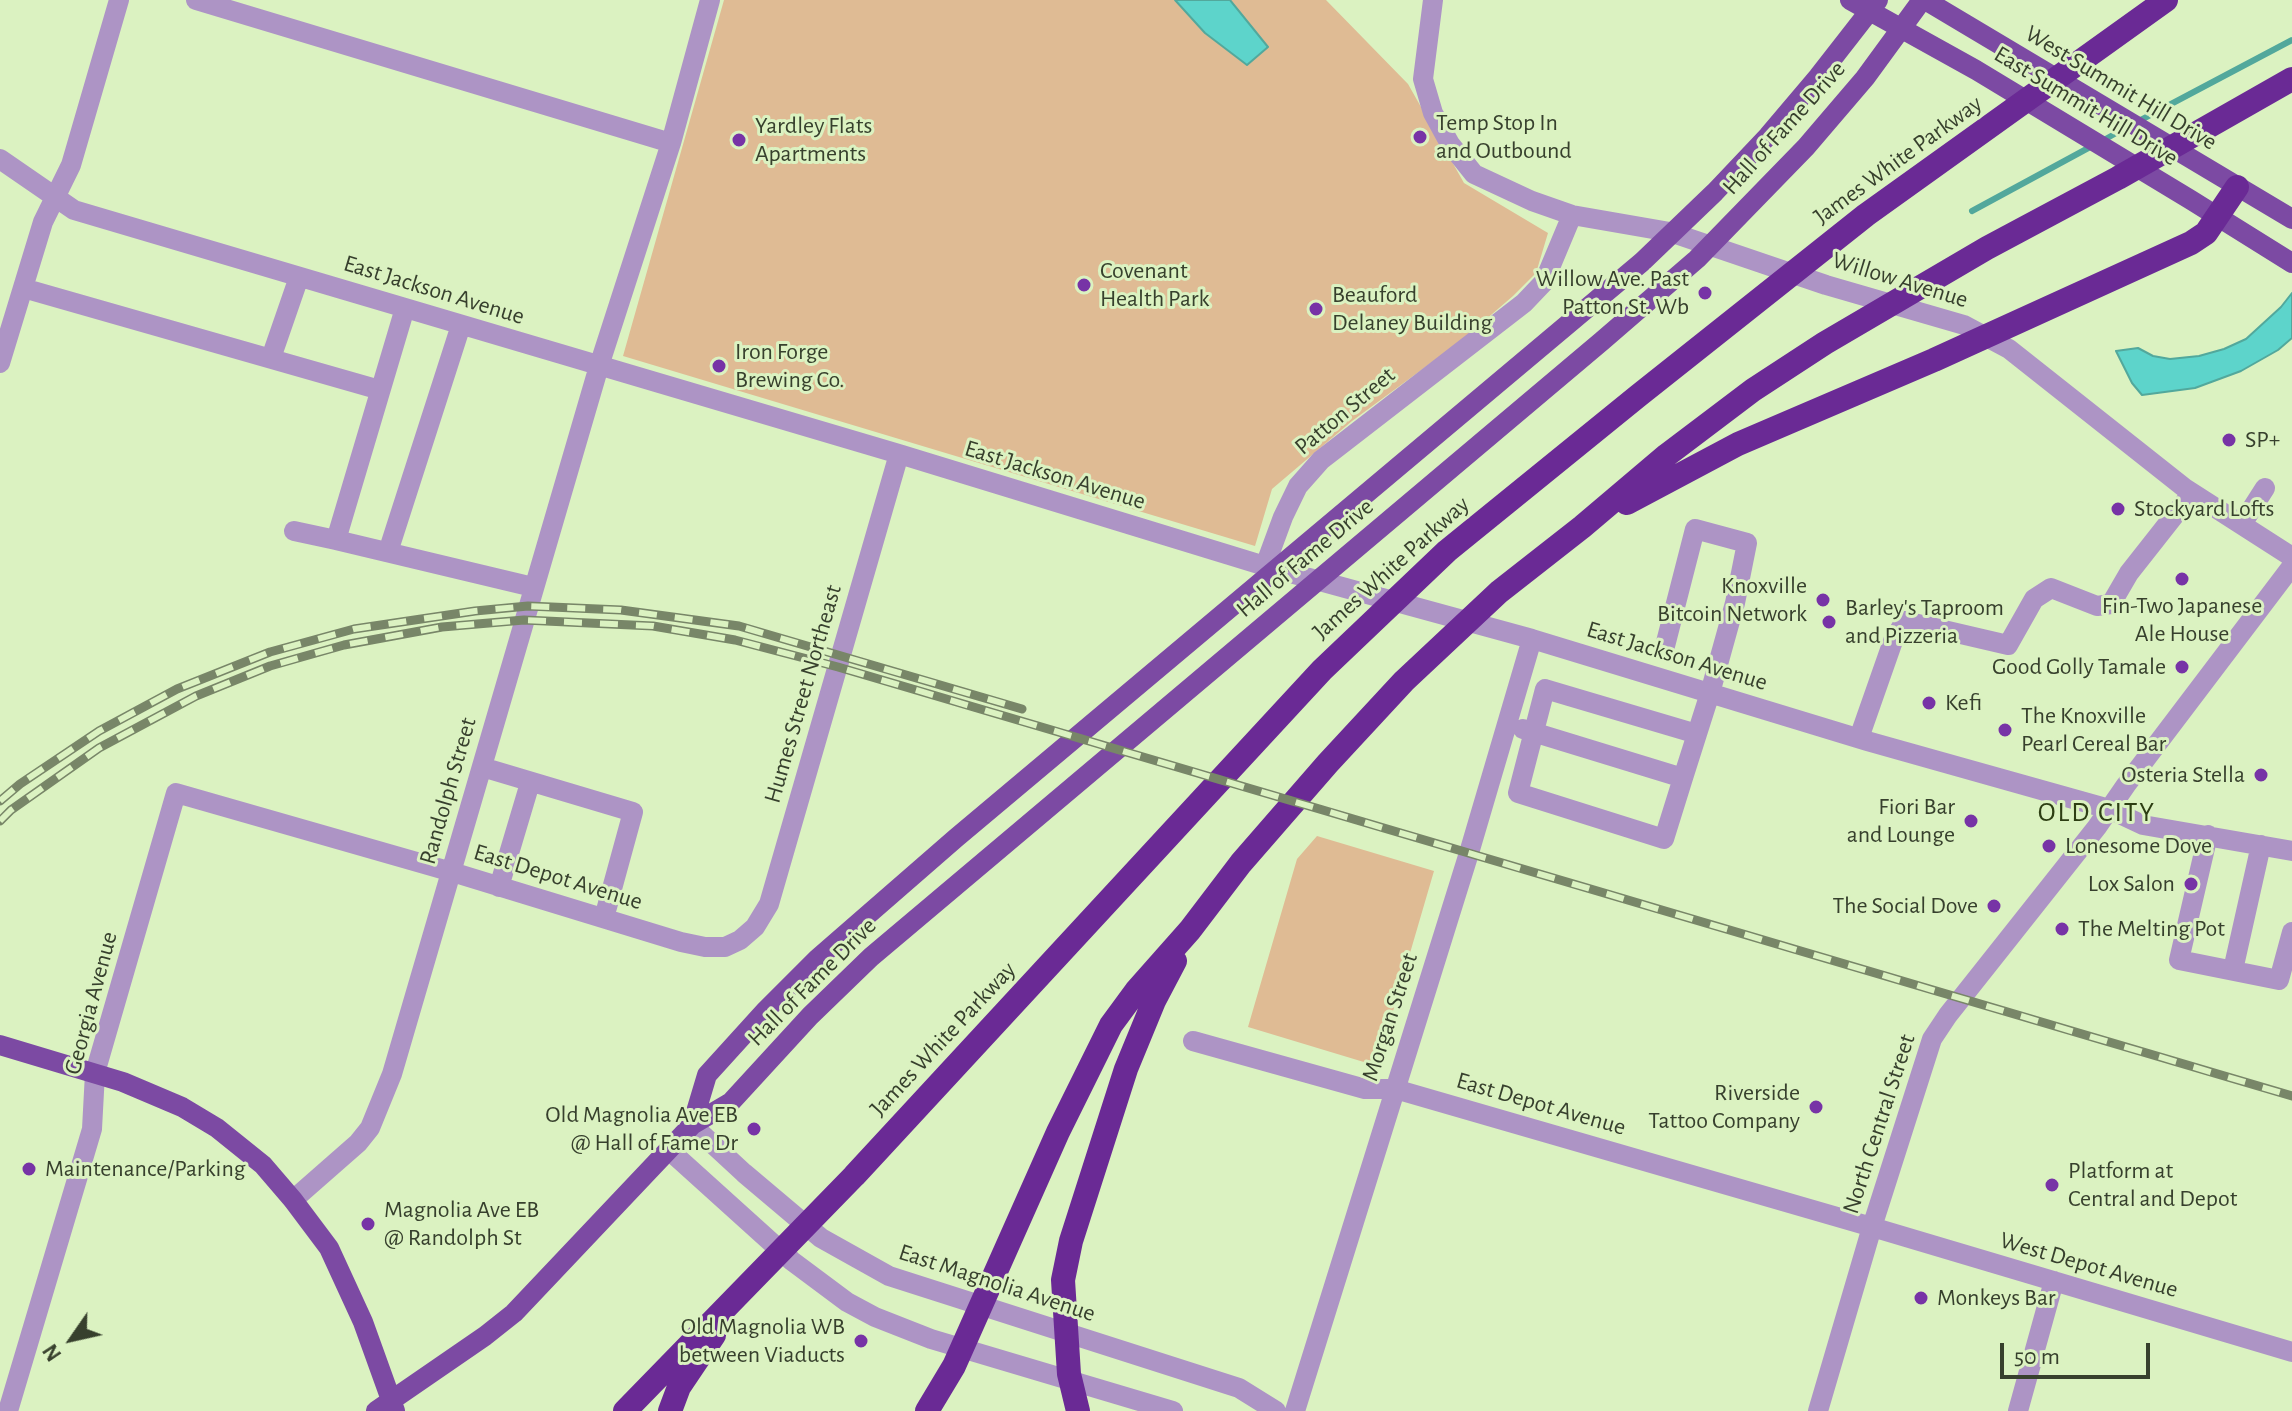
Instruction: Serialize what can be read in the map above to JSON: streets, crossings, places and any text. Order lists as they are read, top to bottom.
{
  "streets": {
    "highway": ["James White Parkway"],
    "main road": ["West Summit Hill Drive", "East Summit Hill Drive", "Hall of Fame Drive"],
    "street": [
      "Willow Avenue",
      "East Jackson Avenue",
      "Patton Street",
      "Humes Street Northeast",
      "Randolph Street",
      "East Depot Avenue",
      "Georgia Avenue",
      "Morgan Street",
      "North Central Street",
      "West Depot Avenue",
      "East Magnolia Avenue"
    ]
  },
  "crossings": [
    ["West Summit Hill Drive", "Hall of Fame Drive"],
    ["East Summit Hill Drive", "Hall of Fame Drive"],
    ["Hall of Fame Drive", "East Magnolia Avenue"],
    ["Willow Avenue", "Patton Street"],
    ["East Jackson Avenue", "Patton Street"],
    ["East Jackson Avenue", "Humes Street Northeast"],
    ["East Jackson Avenue", "Randolph Street"],
    ["East Jackson Avenue", "Morgan Street"],
    ["East Jackson Avenue", "North Central Street"],
    ["Humes Street Northeast", "East Depot Avenue"],
    ["Randolph Street", "East Depot Avenue"],
    ["East Depot Avenue", "Georgia Avenue"],
    ["East Depot Avenue", "Morgan Street"],
    ["East Depot Avenue", "North Central Street"],
    ["East Depot Avenue", "West Depot Avenue"],
    ["North Central Street", "West Depot Avenue"]
  ],
  "districts": ["OLD CITY"],
  "places": [
    "Temp Stop In and Outbound",
    "Yardley Flats Apartments",
    "Covenant Health Park",
    "Willow Ave. Past Patton St. Wb",
    "Beauford Delaney Building",
    "Iron Forge Brewing Co.",
    "SP+",
    "Stockyard Lofts",
    "Fin-Two Japanese Ale House",
    "Knoxville Bitcoin Network",
    "Barley's Taproom and Pizzeria",
    "Good Golly Tamale",
    "Kefi",
    "The Knoxville Pearl Cereal Bar",
    "Osteria Stella",
    "Fiori Bar and Lounge",
    "Lonesome Dove",
    "Lox Salon",
    "The Social Dove",
    "The Melting Pot",
    "Riverside Tattoo Company",
    "Old Magnolia Ave EB @ Hall of Fame Dr",
    "Maintenance/Parking",
    "Platform at Central and Depot",
    "Magnolia Ave EB @ Randolph St",
    "Monkeys Bar",
    "Old Magnolia WB between Viaducts"
  ],
  "scale_bar": "50 m",
  "north": "bottom left"
}
